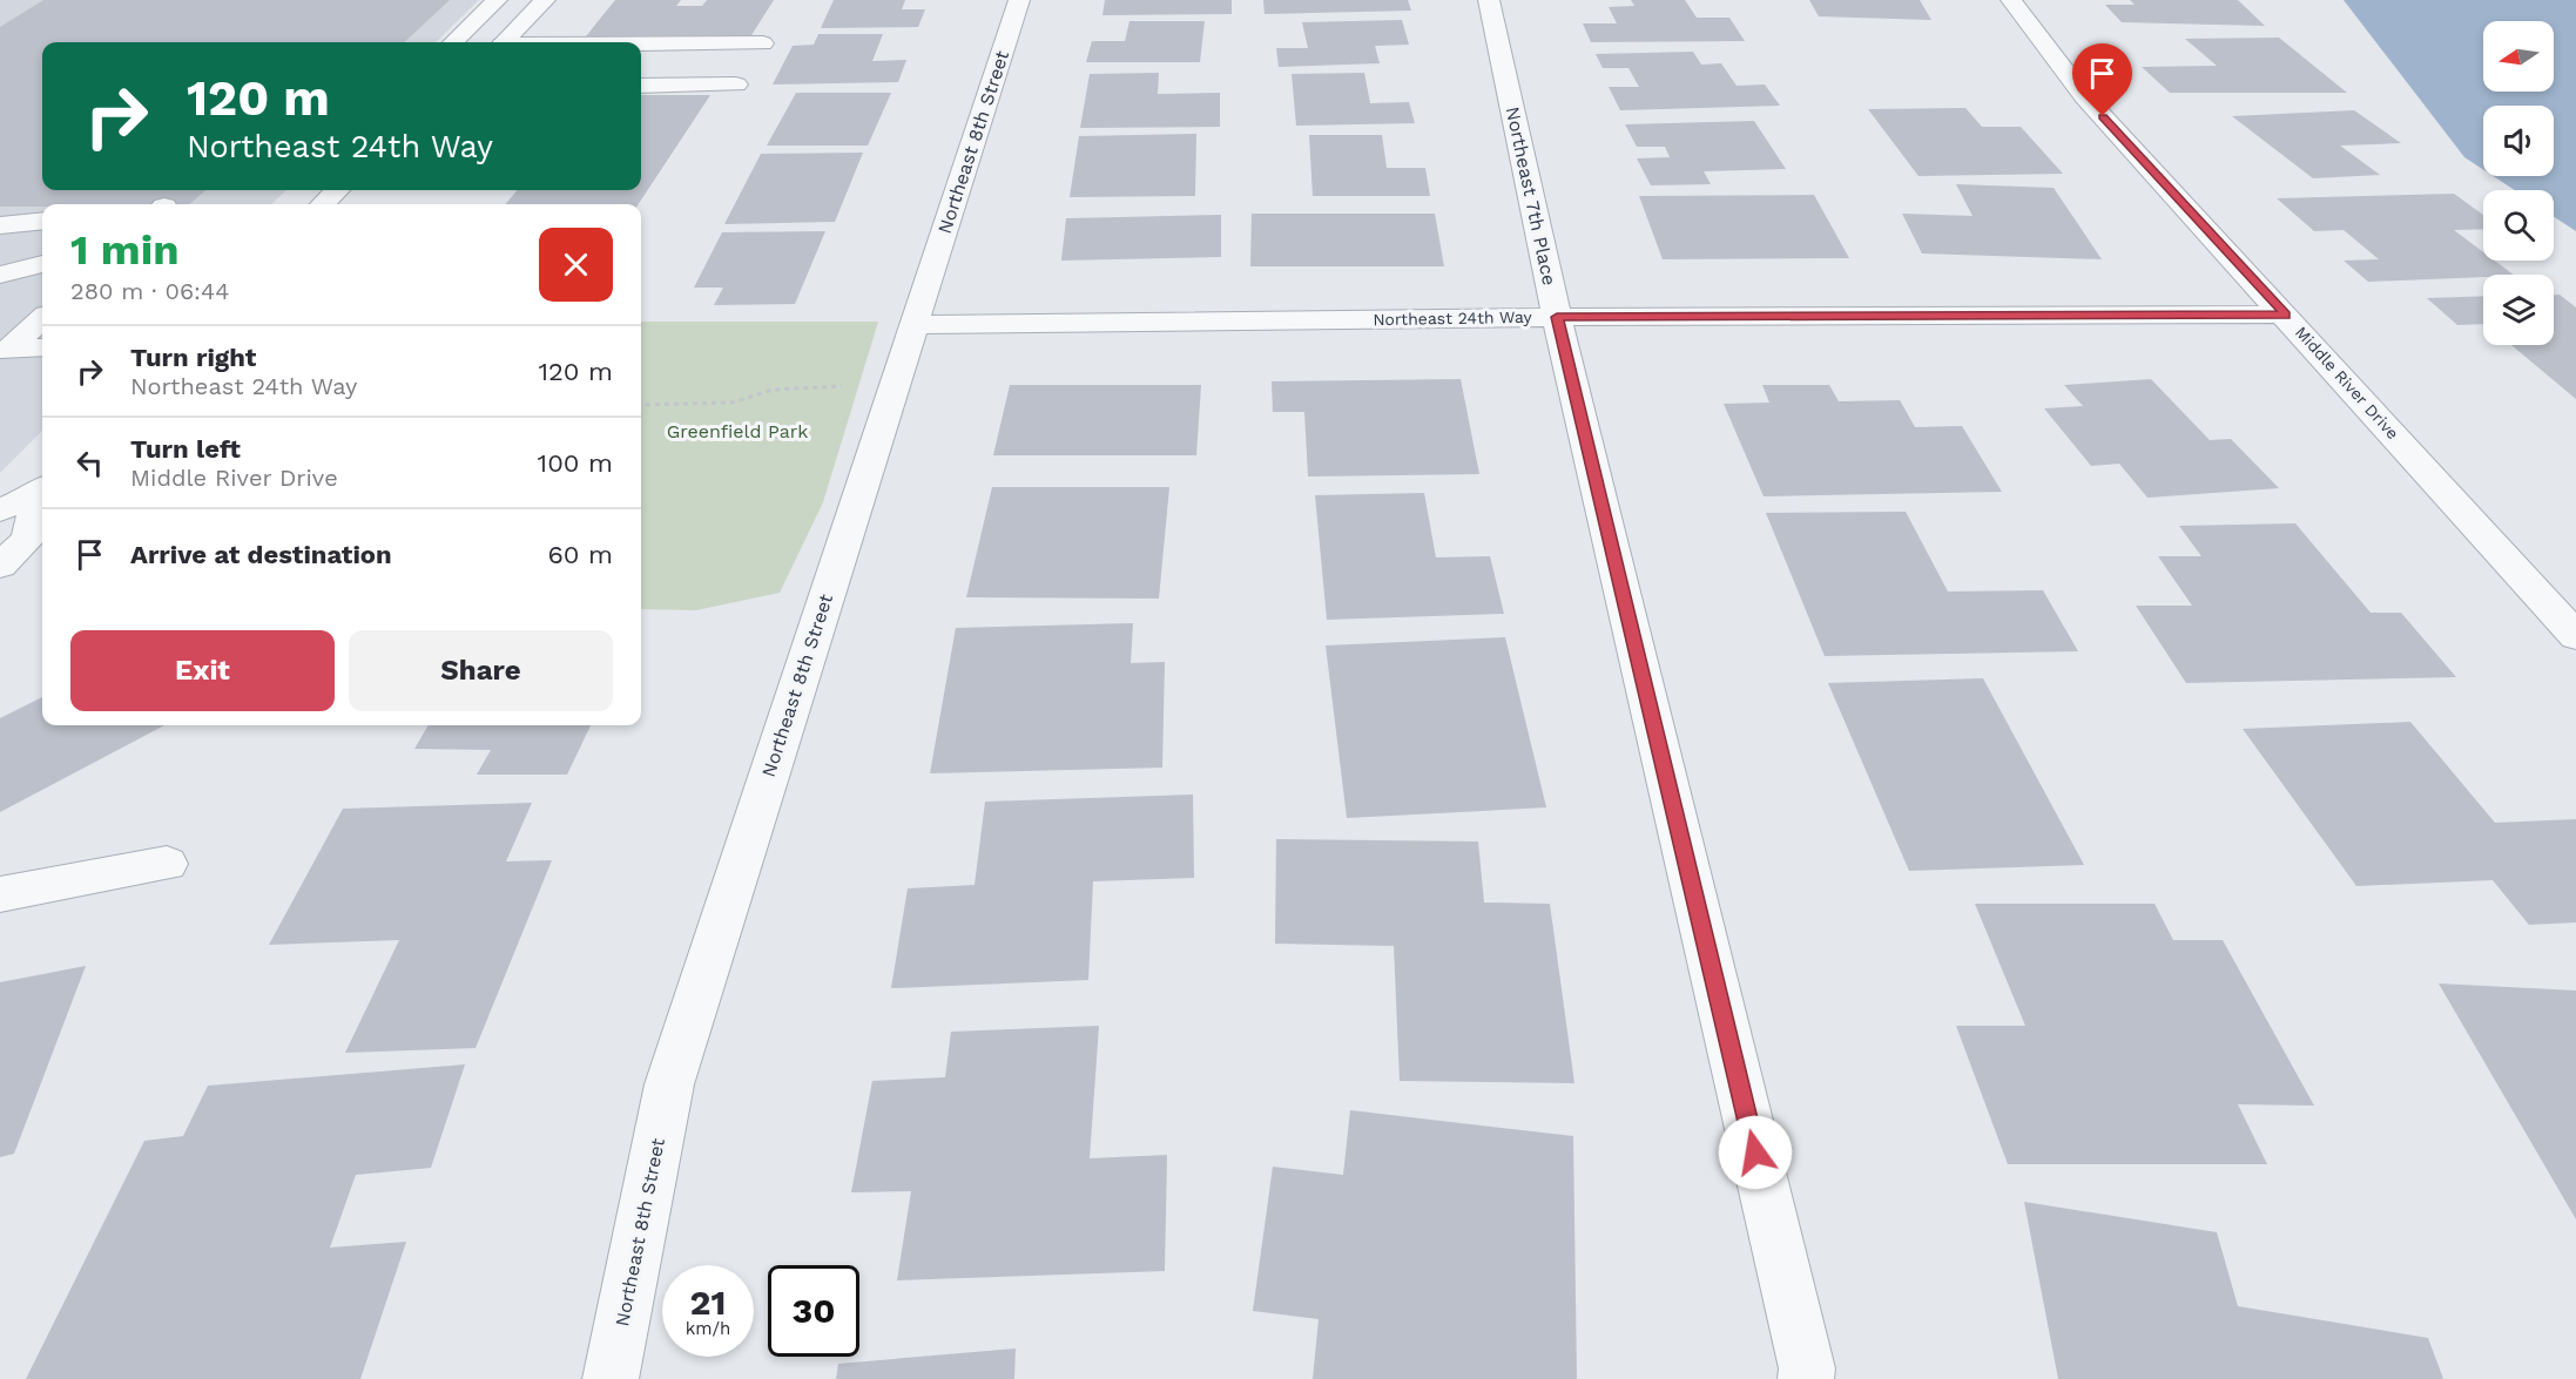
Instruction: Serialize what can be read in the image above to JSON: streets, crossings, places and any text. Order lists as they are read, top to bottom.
{
  "streets": {
    "street": [
      "Northeast 8th Street",
      "Northeast 7th Place",
      "Northeast 24th Way",
      "Middle River Drive"
    ]
  },
  "crossings": [
    ["Northeast 8th Street", "Northeast 24th Way"],
    ["Northeast 7th Place", "Northeast 24th Way"],
    ["Northeast 24th Way", "Middle River Drive"]
  ],
  "parks": ["Greenfield Park"],
  "north": "left",
  "page": {
    "turn": ["120 m", "Northeast 24th Way"],
    "heading": ["1 min", "280 m · 06:44"],
    "list": [
      {
        "name": "Turn right",
        "note": "Northeast 24th Way",
        "value": "120 m"
      },
      {
        "name": "Turn left",
        "note": "Middle River Drive",
        "value": "100 m"
      },
      {
        "name": "Arrive at destination",
        "value": "60 m"
      }
    ],
    "buttons": ["Exit", "Share"],
    "speed": "21 km/h",
    "limit": "30"
  }
}
